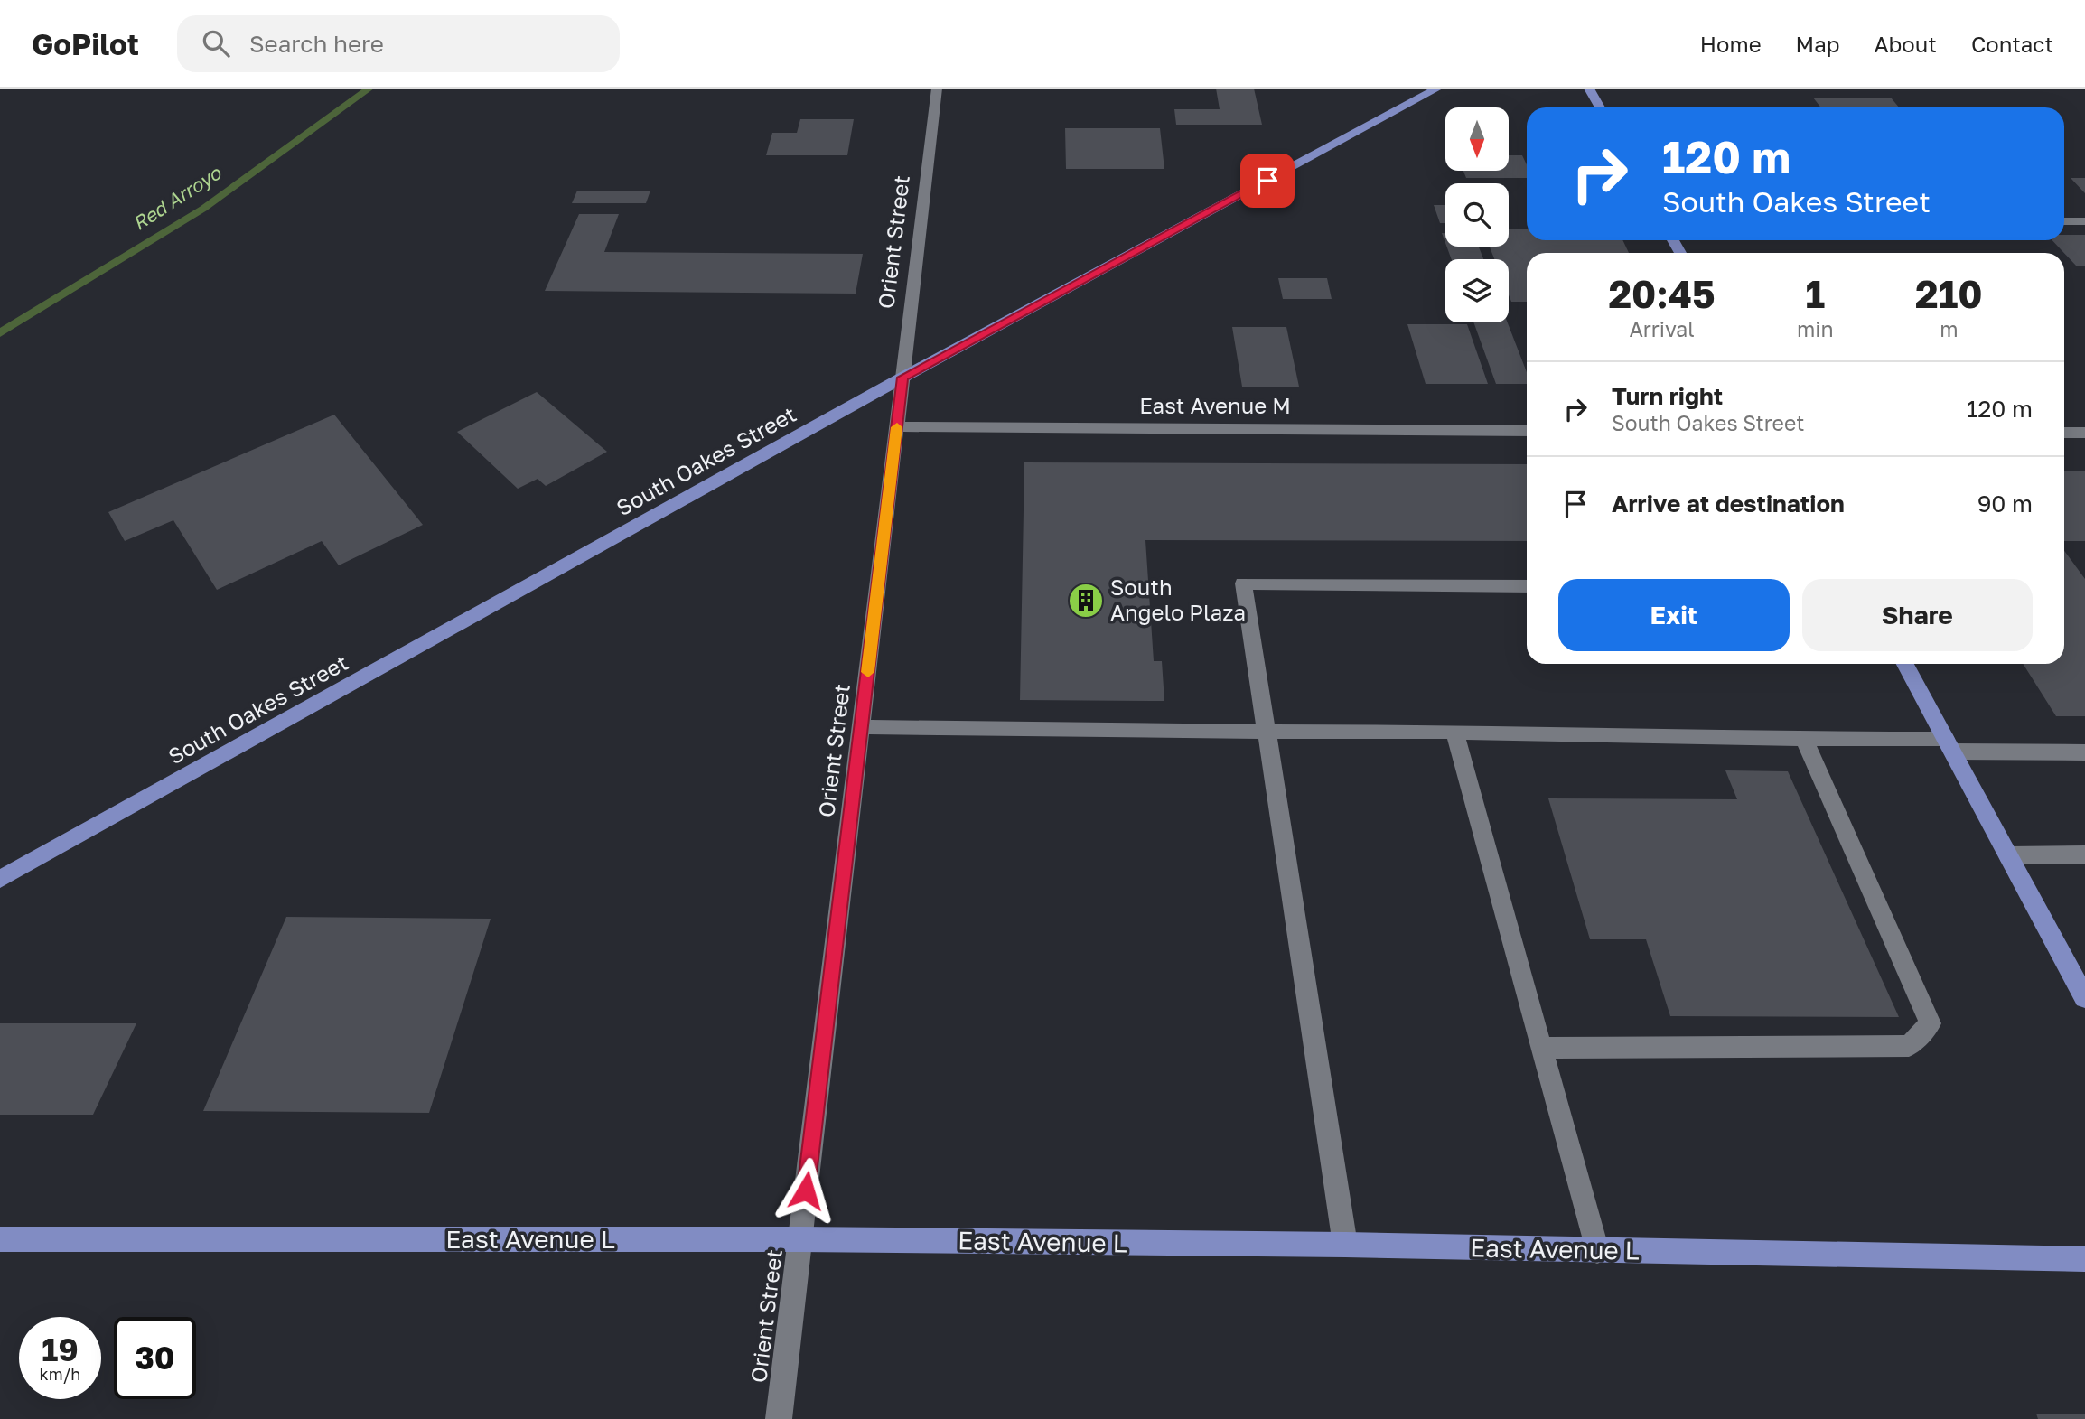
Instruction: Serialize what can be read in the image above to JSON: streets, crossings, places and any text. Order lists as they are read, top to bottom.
{
  "streets": {
    "main road": ["South Oakes Street", "East Avenue L"],
    "street": ["Orient Street", "East Avenue M"]
  },
  "crossings": [
    ["Orient Street", "East Avenue M"],
    ["Orient Street", "South Oakes Street"],
    ["Orient Street", "East Avenue L"]
  ],
  "water": ["Red Arroyo"],
  "places": {
    "building": ["South Angelo Plaza"]
  },
  "north": "bottom",
  "page": {
    "header": "GoPilot",
    "search": "Search here",
    "nav": [
      "Home",
      "Map",
      "About",
      "Contact"
    ],
    "turn": ["120 m", "South Oakes Street"],
    "eta": [
      "20:45",
      "Arrival",
      "1",
      "min",
      "210",
      "m"
    ],
    "list": [
      {
        "name": "Turn right",
        "note": "South Oakes Street",
        "value": "120 m"
      },
      {
        "name": "Arrive at destination",
        "value": "90 m"
      }
    ],
    "buttons": ["Exit", "Share"],
    "speed": "19 km/h",
    "limit": "30"
  }
}
